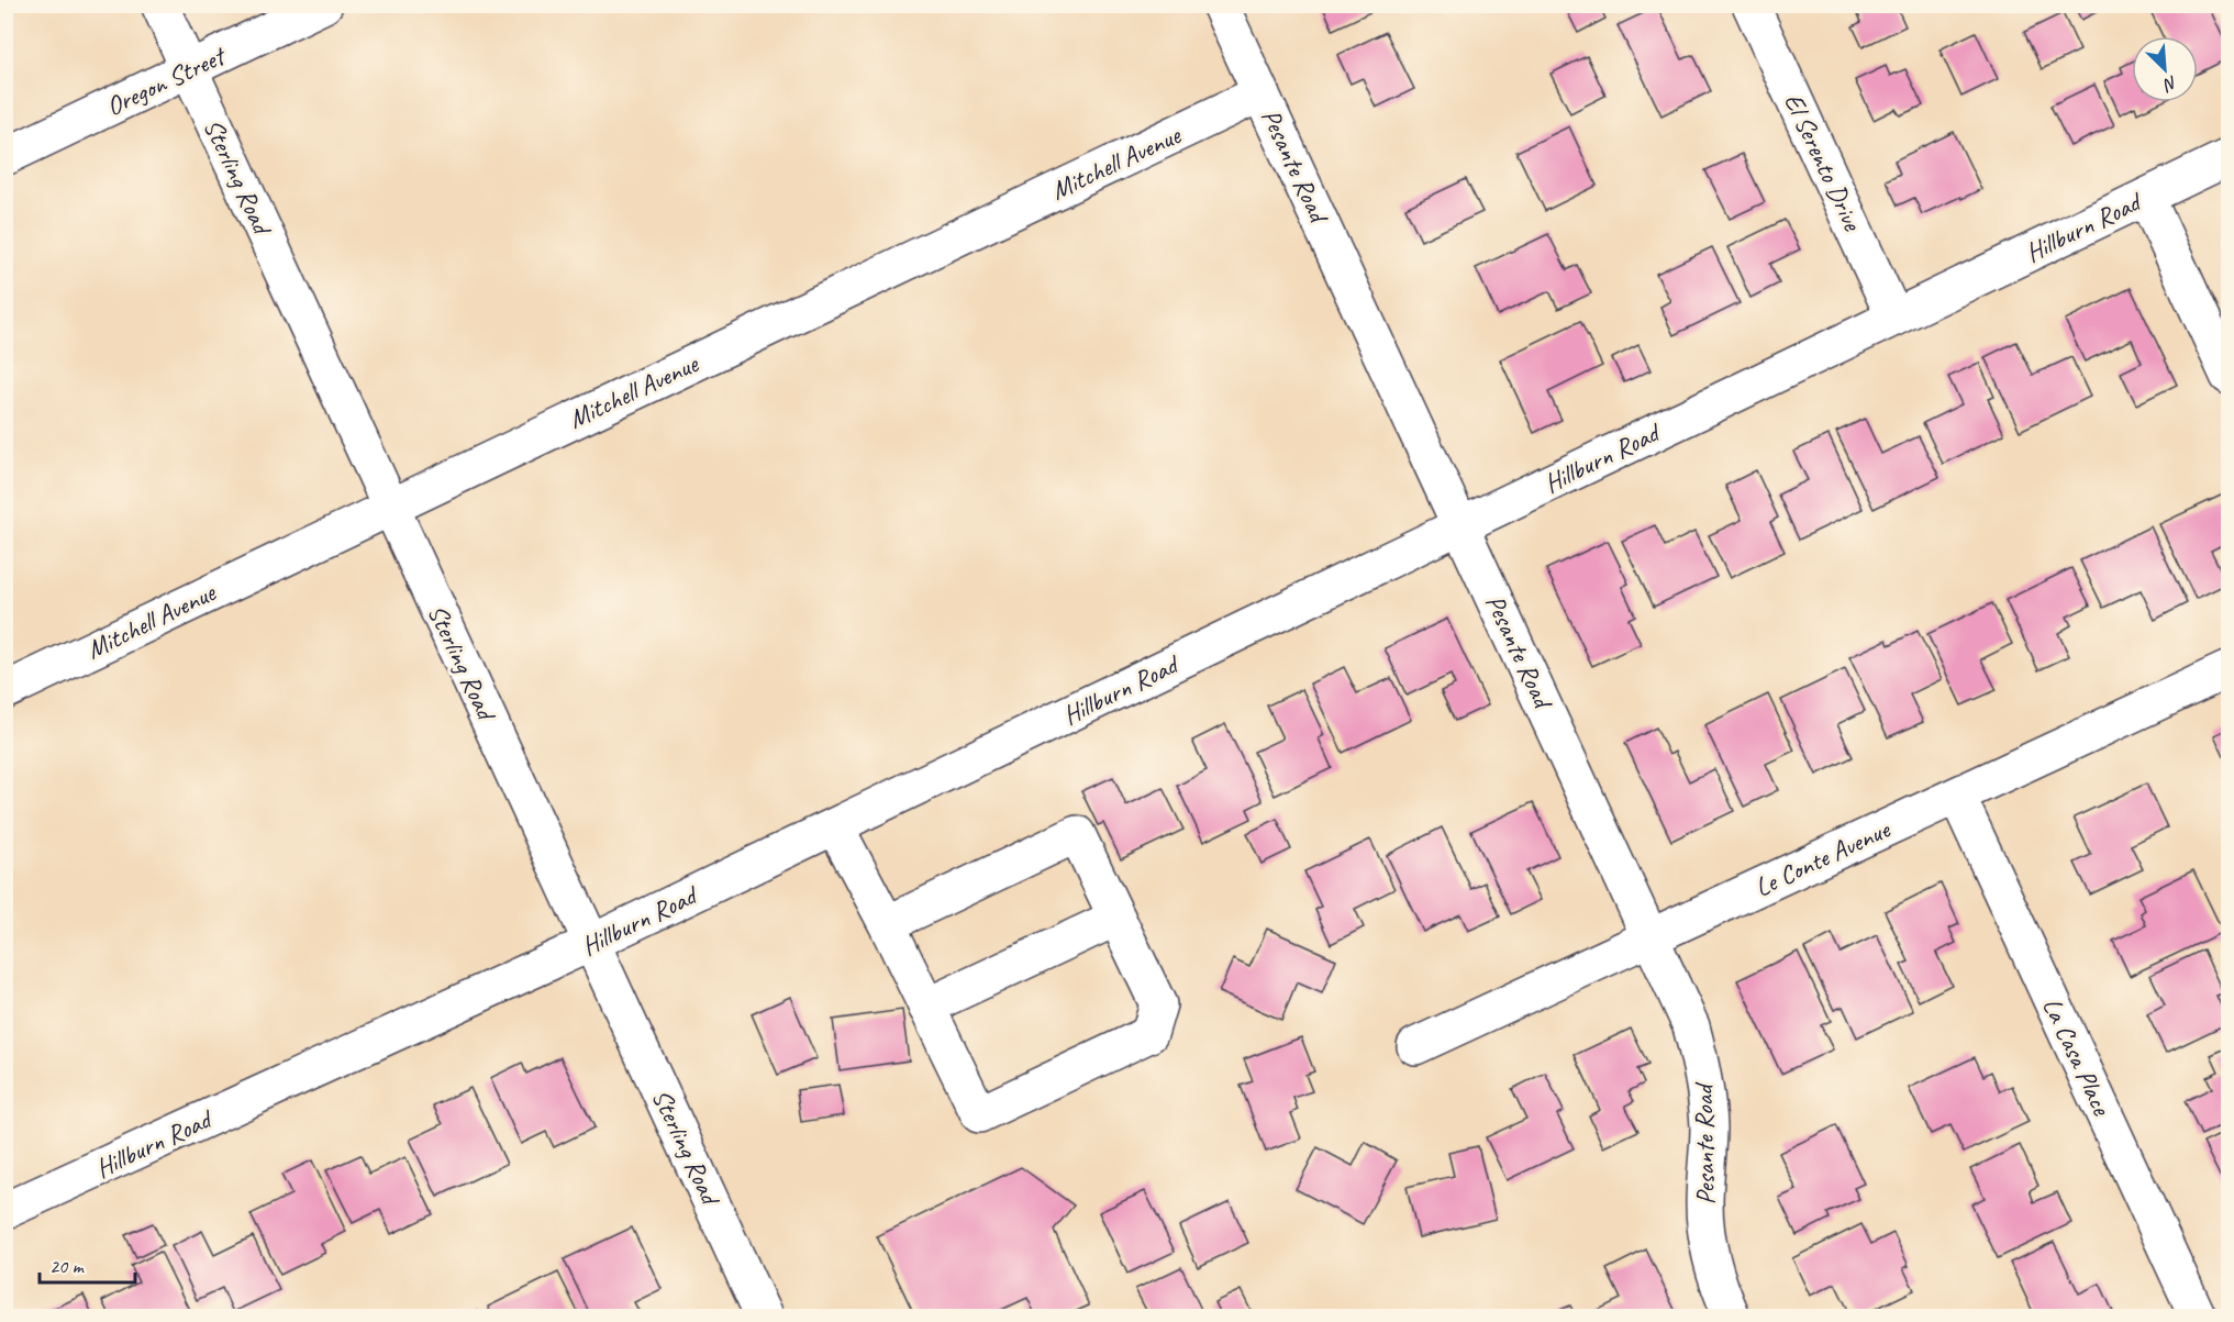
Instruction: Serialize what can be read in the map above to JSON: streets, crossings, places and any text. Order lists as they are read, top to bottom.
{
  "streets": {
    "street": [
      "Oregon Street",
      "El Serento Drive",
      "Mitchell Avenue",
      "Pesante Road",
      "Sterling Road",
      "Hillburn Road",
      "Le Conte Avenue",
      "La Casa Place"
    ]
  },
  "crossings": [
    ["Oregon Street", "Sterling Road"],
    ["El Serento Drive", "Hillburn Road"],
    ["Mitchell Avenue", "Pesante Road"],
    ["Mitchell Avenue", "Sterling Road"],
    ["Pesante Road", "Hillburn Road"],
    ["Pesante Road", "Le Conte Avenue"],
    ["Sterling Road", "Hillburn Road"],
    ["Le Conte Avenue", "La Casa Place"]
  ],
  "scale_bar": "20 m",
  "north": "bottom right"
}
